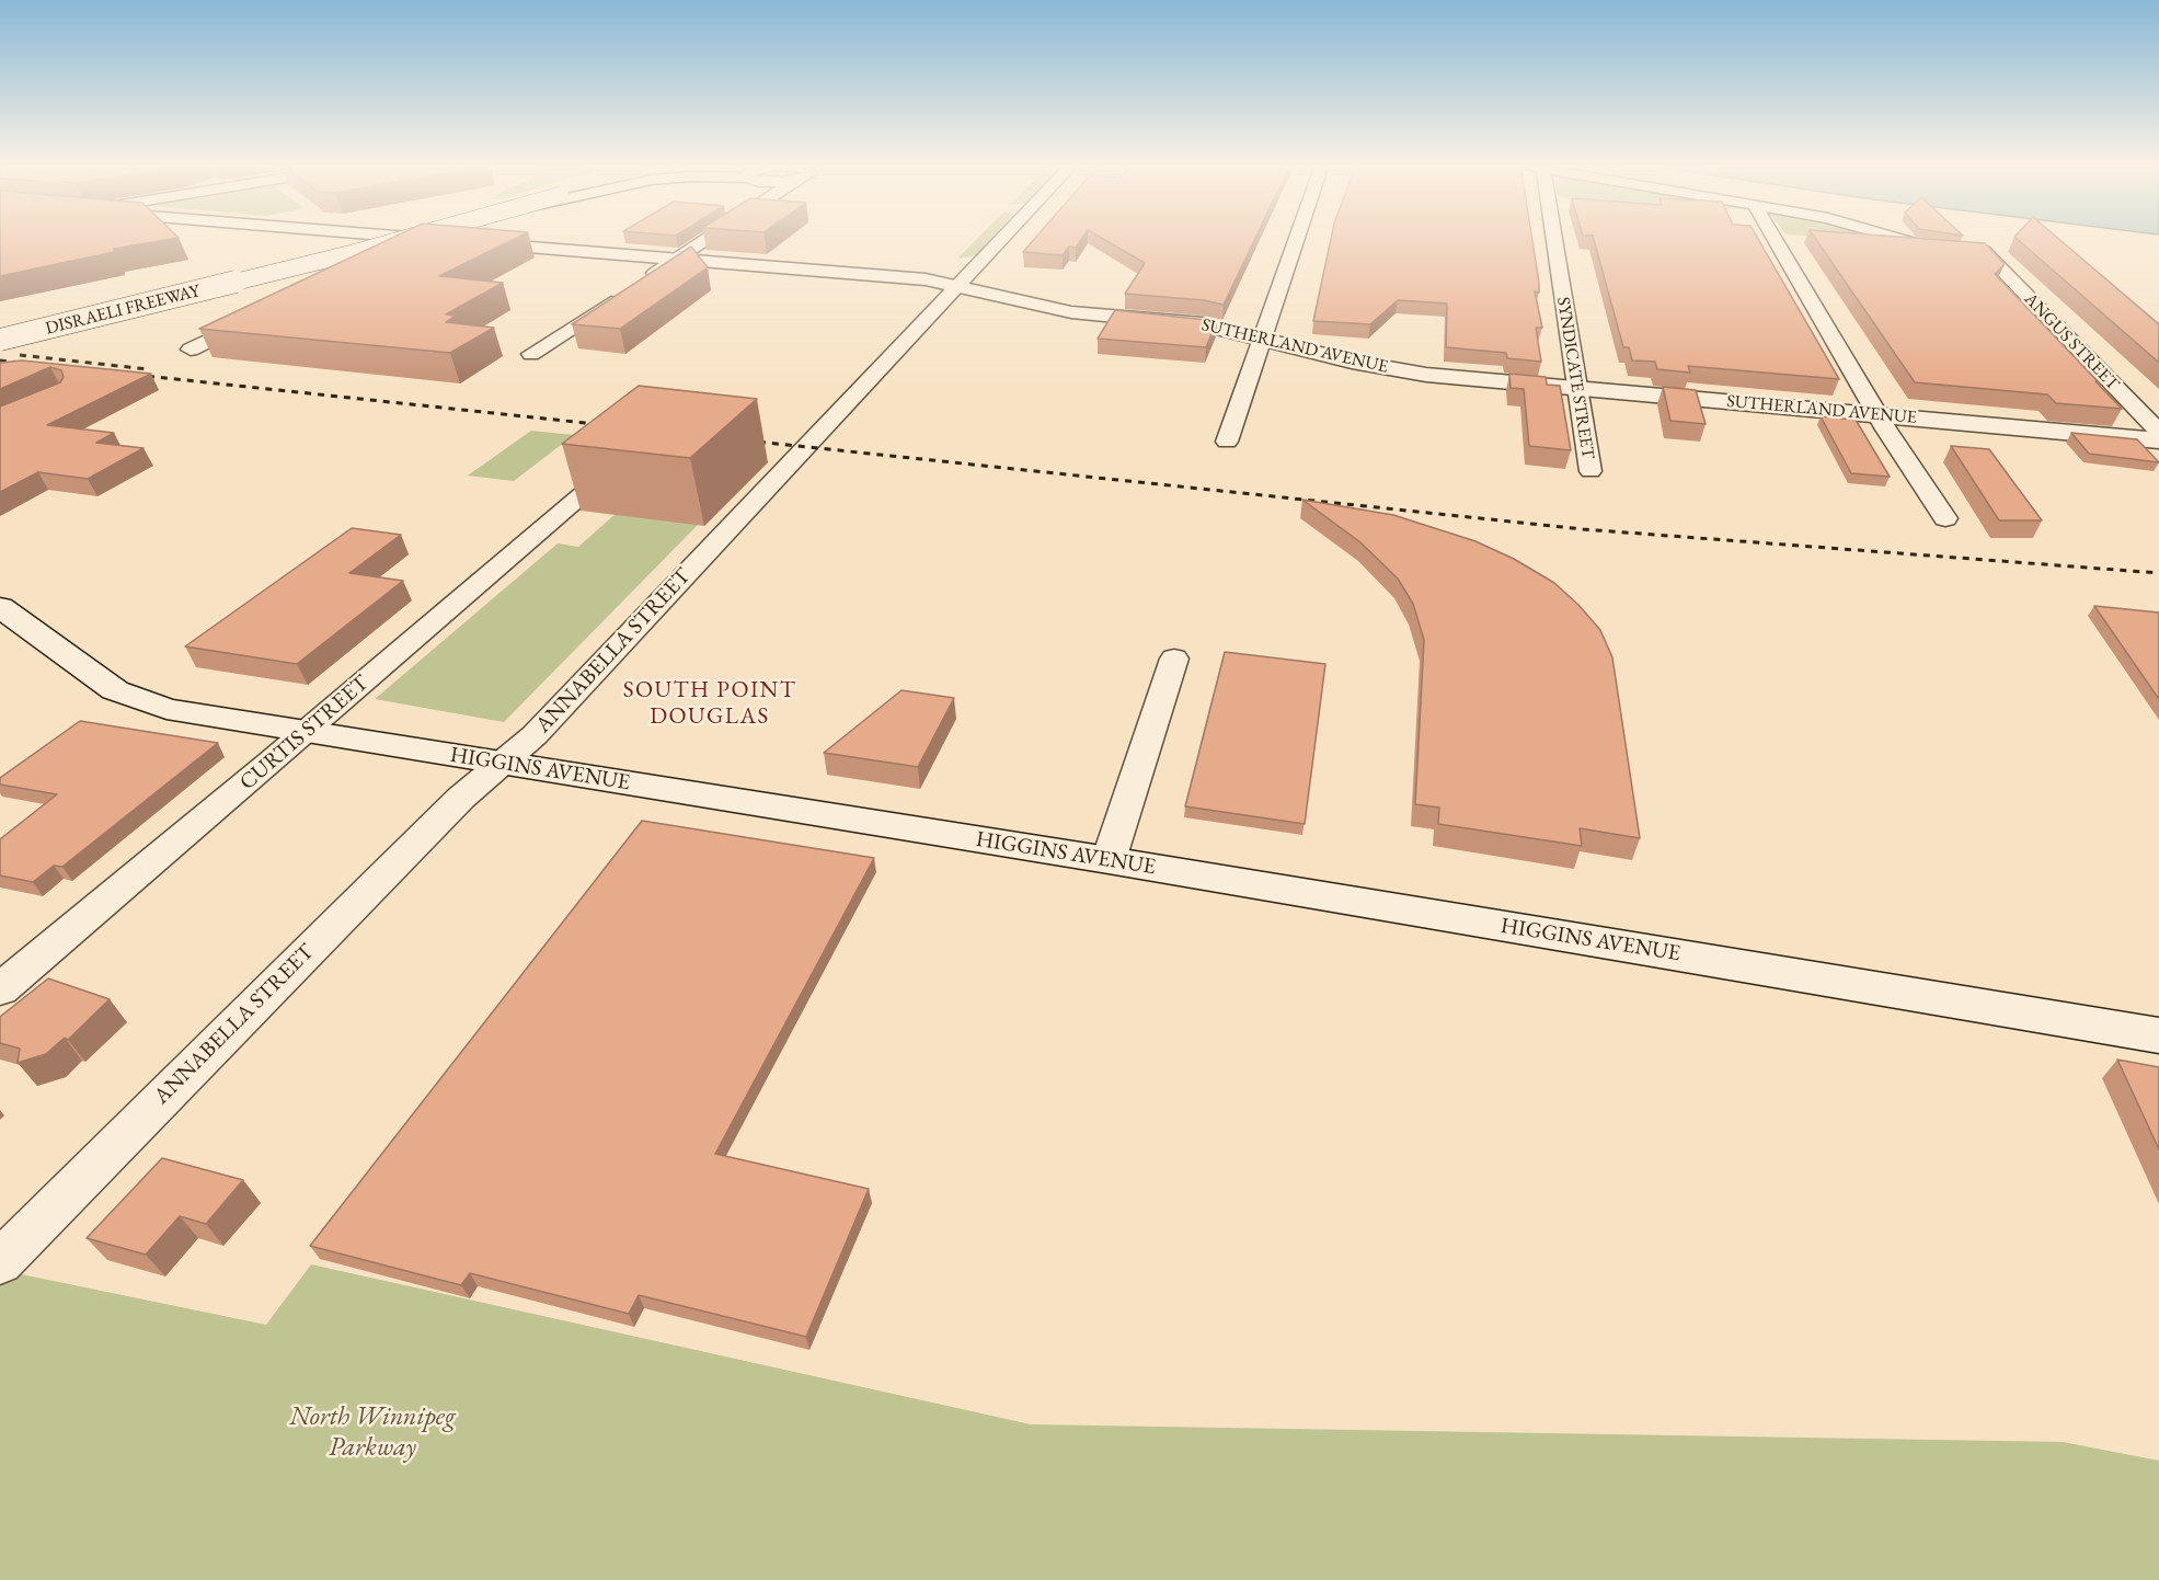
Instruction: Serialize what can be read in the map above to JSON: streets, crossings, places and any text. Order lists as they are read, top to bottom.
{
  "streets": {
    "main road": ["DISRAELI FREEWAY", "SUTHERLAND AVENUE", "HIGGINS AVENUE"],
    "street": [
      "ANGUS STREET",
      "SYNDICATE STREET",
      "ANNABELLA STREET",
      "CURTIS STREET"
    ]
  },
  "crossings": [
    ["SUTHERLAND AVENUE", "SYNDICATE STREET"],
    ["SUTHERLAND AVENUE", "ANNABELLA STREET"],
    ["ANNABELLA STREET", "HIGGINS AVENUE"],
    ["CURTIS STREET", "HIGGINS AVENUE"]
  ],
  "districts": ["SOUTH POINT DOUGLAS"],
  "parks": ["North Winnipeg Parkway"]
}
